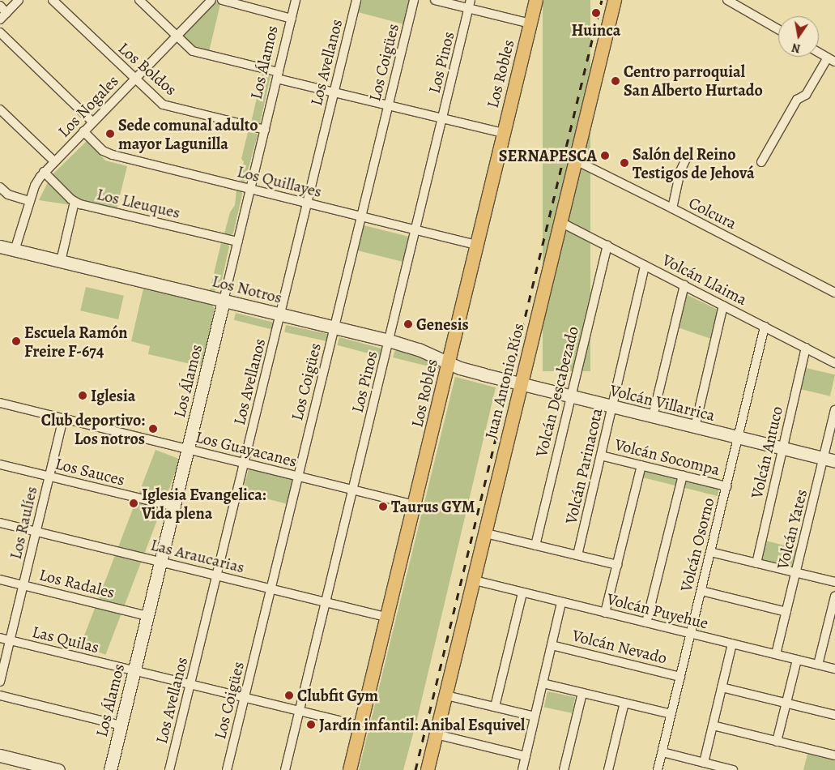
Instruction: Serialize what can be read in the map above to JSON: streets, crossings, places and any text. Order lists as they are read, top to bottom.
{
  "streets": {
    "main road": ["Los Robles", "Juan Antonio Ríos"],
    "street": [
      "Los Álamos",
      "Los Avellanos",
      "Los Coigües",
      "Los Pinos",
      "Los Boldos",
      "Los Nogales",
      "Los Quillayes",
      "Los Lleuques",
      "Colcura",
      "Volcán Llaima",
      "Los Notros",
      "Volcán Descabezado",
      "Volcán Villarrica",
      "Los Guayacanes",
      "Volcán Antuco",
      "Volcán Socompa",
      "Volcán Parinacota",
      "Los Sauces",
      "Los Raulíes",
      "Volcán Yates",
      "Volcán Osorno",
      "Las Araucarias",
      "Los Radales",
      "Volcán Puyehue",
      "Las Quilas",
      "Volcán Nevado"
    ]
  },
  "crossings": [
    ["Los Álamos", "Los Boldos"],
    ["Los Álamos", "Los Quillayes"],
    ["Los Álamos", "Los Lleuques"],
    ["Los Álamos", "Los Notros"],
    ["Los Álamos", "Los Guayacanes"],
    ["Los Álamos", "Los Sauces"],
    ["Los Álamos", "Las Araucarias"],
    ["Los Álamos", "Los Radales"],
    ["Los Álamos", "Las Quilas"],
    ["Los Avellanos", "Los Quillayes"],
    ["Los Avellanos", "Los Notros"],
    ["Los Avellanos", "Los Guayacanes"],
    ["Los Avellanos", "Las Araucarias"],
    ["Los Avellanos", "Las Quilas"],
    ["Los Coigües", "Los Quillayes"],
    ["Los Coigües", "Los Notros"],
    ["Los Coigües", "Los Guayacanes"],
    ["Los Coigües", "Las Araucarias"],
    ["Los Coigües", "Las Quilas"],
    ["Los Pinos", "Los Quillayes"],
    ["Los Pinos", "Los Notros"],
    ["Los Pinos", "Los Guayacanes"],
    ["Los Pinos", "Las Araucarias"],
    ["Los Pinos", "Las Quilas"],
    ["Los Boldos", "Los Nogales"],
    ["Los Robles", "Los Quillayes"],
    ["Los Robles", "Los Notros"],
    ["Los Robles", "Los Guayacanes"],
    ["Los Robles", "Las Araucarias"],
    ["Los Robles", "Las Quilas"],
    ["Los Nogales", "Los Quillayes"],
    ["Los Nogales", "Los Lleuques"],
    ["Los Nogales", "Los Notros"],
    ["Colcura", "Juan Antonio Ríos"],
    ["Volcán Llaima", "Juan Antonio Ríos"],
    ["Volcán Llaima", "Volcán Descabezado"],
    ["Volcán Llaima", "Volcán Antuco"],
    ["Volcán Llaima", "Volcán Parinacota"],
    ["Volcán Llaima", "Volcán Osorno"],
    ["Los Notros", "Volcán Villarrica"],
    ["Juan Antonio Ríos", "Volcán Villarrica"],
    ["Juan Antonio Ríos", "Volcán Puyehue"],
    ["Volcán Descabezado", "Volcán Villarrica"],
    ["Volcán Villarrica", "Volcán Antuco"],
    ["Volcán Villarrica", "Volcán Parinacota"],
    ["Volcán Villarrica", "Volcán Yates"],
    ["Volcán Villarrica", "Volcán Osorno"],
    ["Los Guayacanes", "Los Raulíes"],
    ["Volcán Socompa", "Volcán Parinacota"],
    ["Volcán Socompa", "Volcán Osorno"],
    ["Los Sauces", "Los Raulíes"],
    ["Los Raulíes", "Las Araucarias"],
    ["Los Raulíes", "Los Radales"],
    ["Los Raulíes", "Las Quilas"],
    ["Volcán Yates", "Volcán Puyehue"],
    ["Volcán Osorno", "Volcán Puyehue"],
    ["Volcán Osorno", "Volcán Nevado"]
  ],
  "places": [
    "Huinca",
    "Centro parroquial San Alberto Hurtado",
    "Sede comunal adulto mayor Lagunilla",
    "SERNAPESCA",
    "Salón del Reino Testigos de Jehová",
    "Genesis",
    "Escuela Ramón Freire F-674",
    "Iglesia",
    "Club deportivo: Los notros",
    "Iglesia Evangelica: Vida plena",
    "Taurus GYM",
    "Clubfit Gym",
    "Jardín infantil: Anibal Esquivel"
  ],
  "north": "bottom"
}
